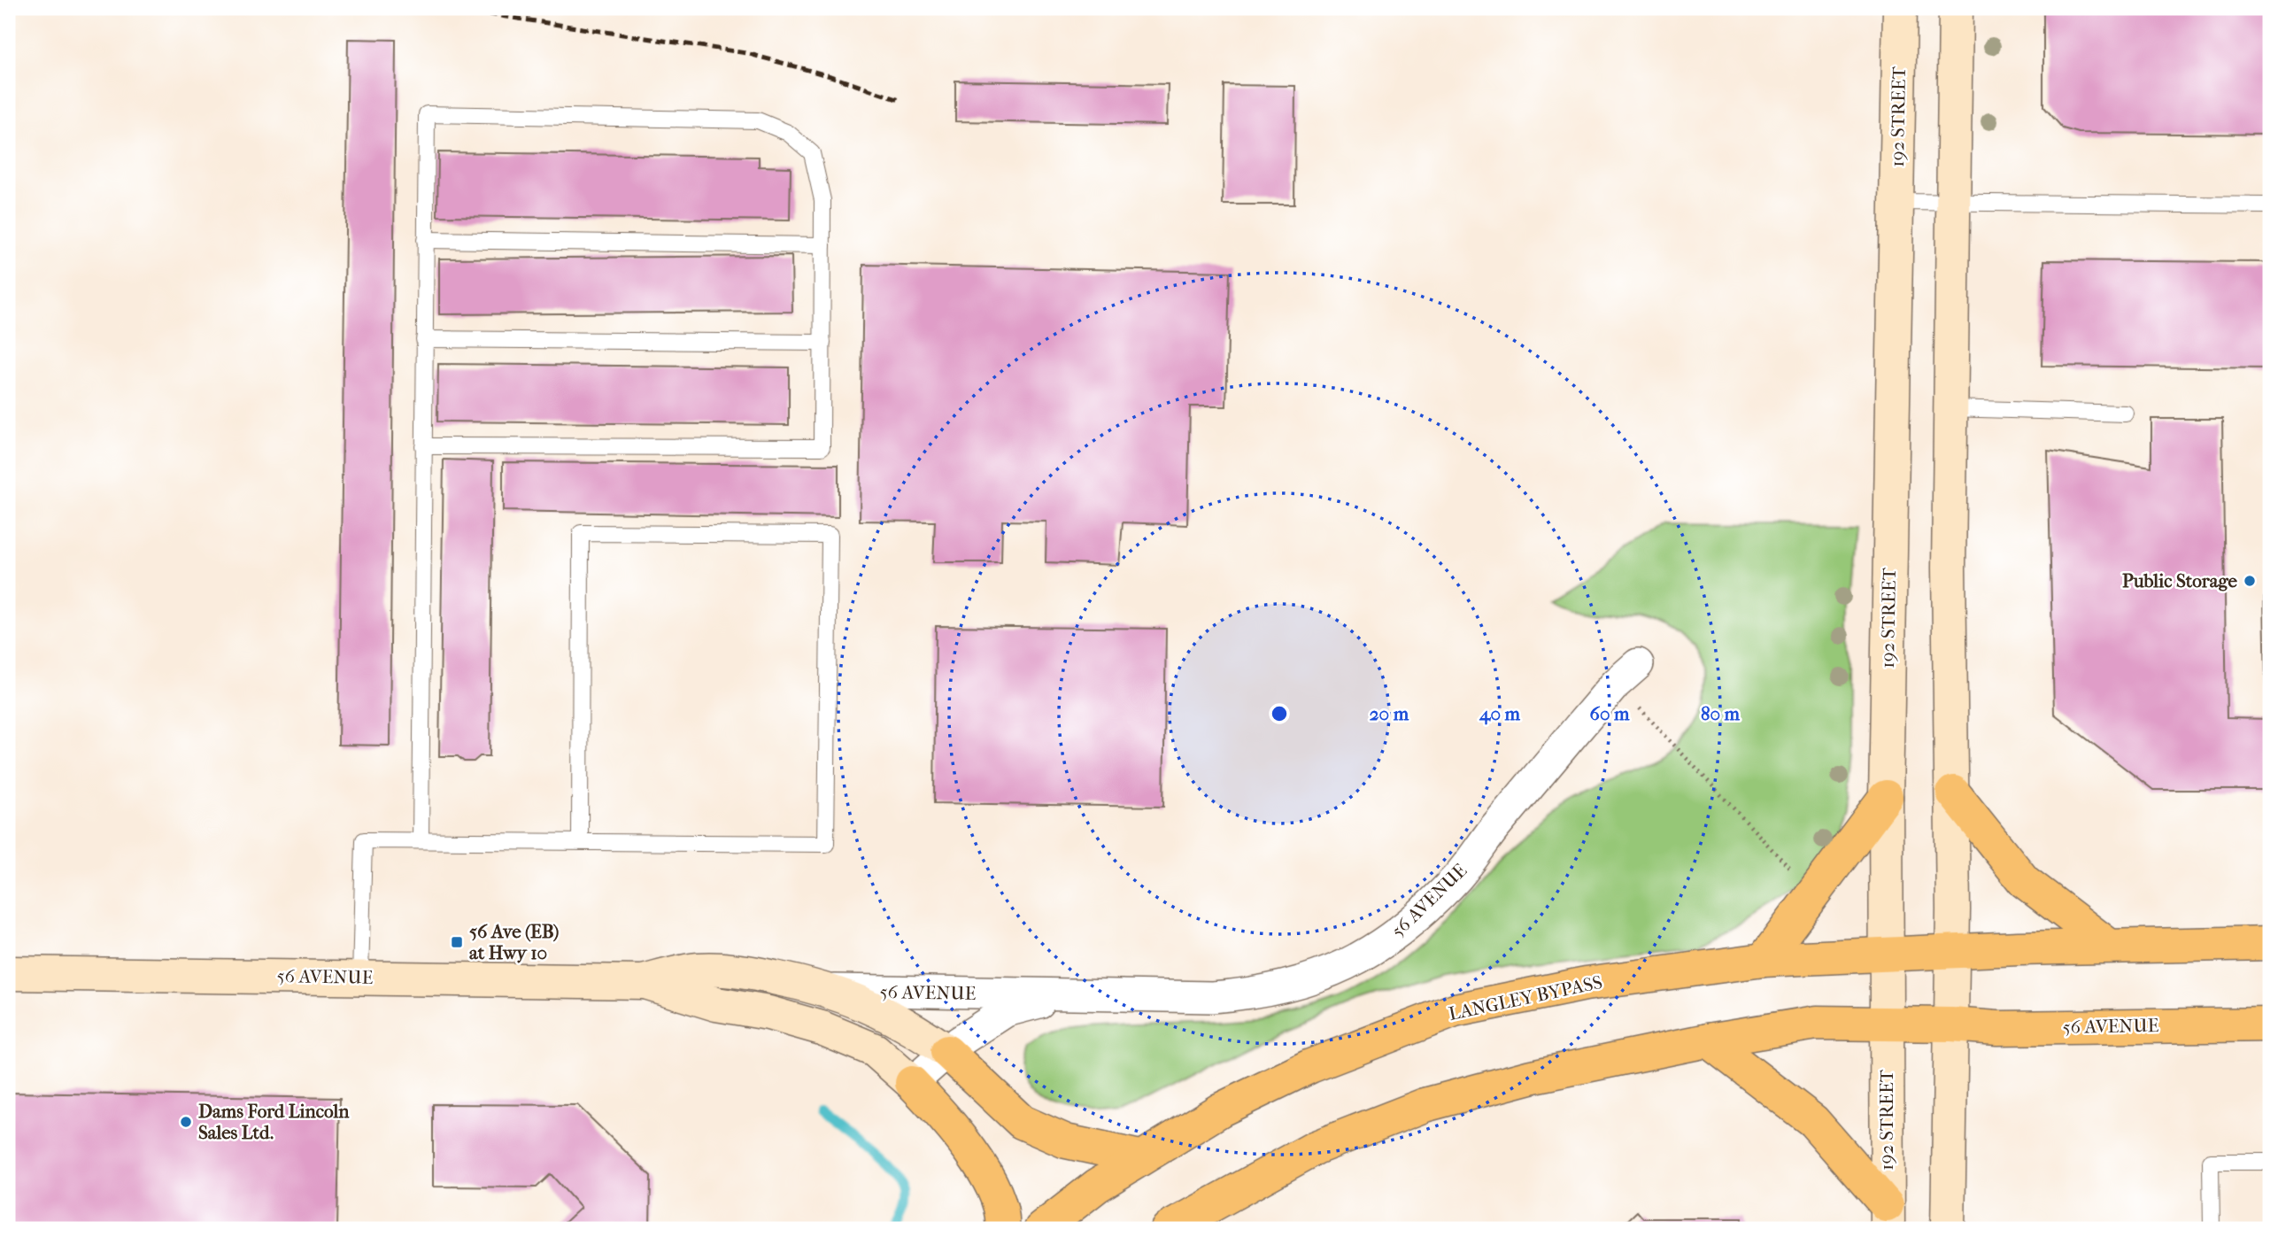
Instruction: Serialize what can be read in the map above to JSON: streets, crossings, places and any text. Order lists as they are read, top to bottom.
{
  "streets": {
    "highway": ["56 AVENUE", "LANGLEY BYPASS"],
    "main road": ["192 STREET"]
  },
  "crossings": [
    ["192 STREET", "LANGLEY BYPASS"]
  ],
  "places": {
    "other": ["Public Storage", "Dams Ford Lincoln Sales Ltd."],
    "transit": ["56 Ave (EB) at Hwy 10"]
  },
  "rings": [
    "20 m",
    "40 m",
    "60 m",
    "80 m"
  ]
}
